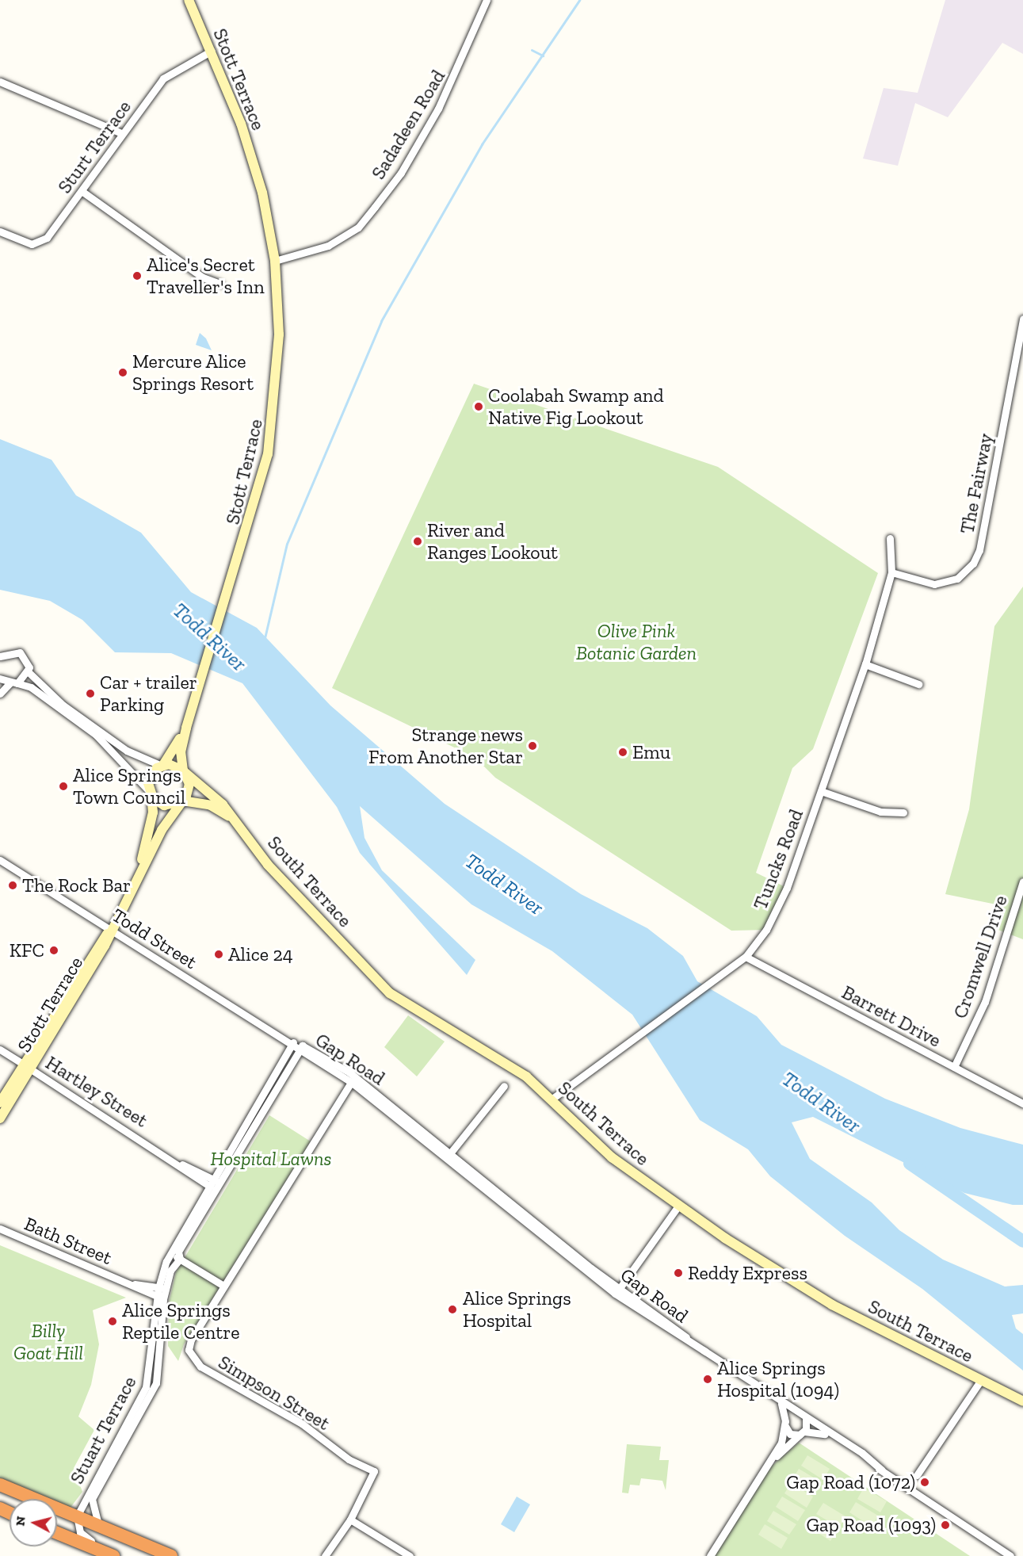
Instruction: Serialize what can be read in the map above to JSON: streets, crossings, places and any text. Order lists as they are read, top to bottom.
{
  "streets": {
    "main road": ["Stott Terrace", "South Terrace"],
    "street": [
      "Sadadeen Road",
      "Sturt Terrace",
      "The Fairway",
      "Tuncks Road",
      "Todd Street",
      "Cromwell Drive",
      "Barrett Drive",
      "Gap Road",
      "Hartley Street",
      "Bath Street",
      "Simpson Street",
      "Stuart Terrace"
    ]
  },
  "crossings": [
    ["Stott Terrace", "Sadadeen Road"],
    ["Stott Terrace", "Sturt Terrace"],
    ["Stott Terrace", "South Terrace"],
    ["Stott Terrace", "Todd Street"],
    ["Stott Terrace", "Hartley Street"],
    ["The Fairway", "Tuncks Road"],
    ["Tuncks Road", "South Terrace"],
    ["Tuncks Road", "Barrett Drive"],
    ["Todd Street", "Gap Road"],
    ["Todd Street", "Stuart Terrace"],
    ["Cromwell Drive", "Barrett Drive"],
    ["Gap Road", "Simpson Street"],
    ["Gap Road", "Stuart Terrace"],
    ["Hartley Street", "Stuart Terrace"],
    ["Bath Street", "Stuart Terrace"]
  ],
  "water": ["Todd River"],
  "parks": ["Olive Pink Botanic Garden", "Hospital Lawns", "Billy Goat Hill"],
  "places": [
    "Alice's Secret Traveller's Inn",
    "Mercure Alice Springs Resort",
    "Coolabah Swamp and Native Fig Lookout",
    "River and Ranges Lookout",
    "Car + trailer Parking",
    "Strange news From Another Star",
    "Emu",
    "Alice Springs Town Council",
    "The Rock Bar",
    "KFC",
    "Alice 24",
    "Reddy Express",
    "Alice Springs Hospital",
    "Alice Springs Reptile Centre",
    "Alice Springs Hospital (1094)",
    "Gap Road (1072)",
    "Gap Road (1093)"
  ],
  "north": "left"
}
